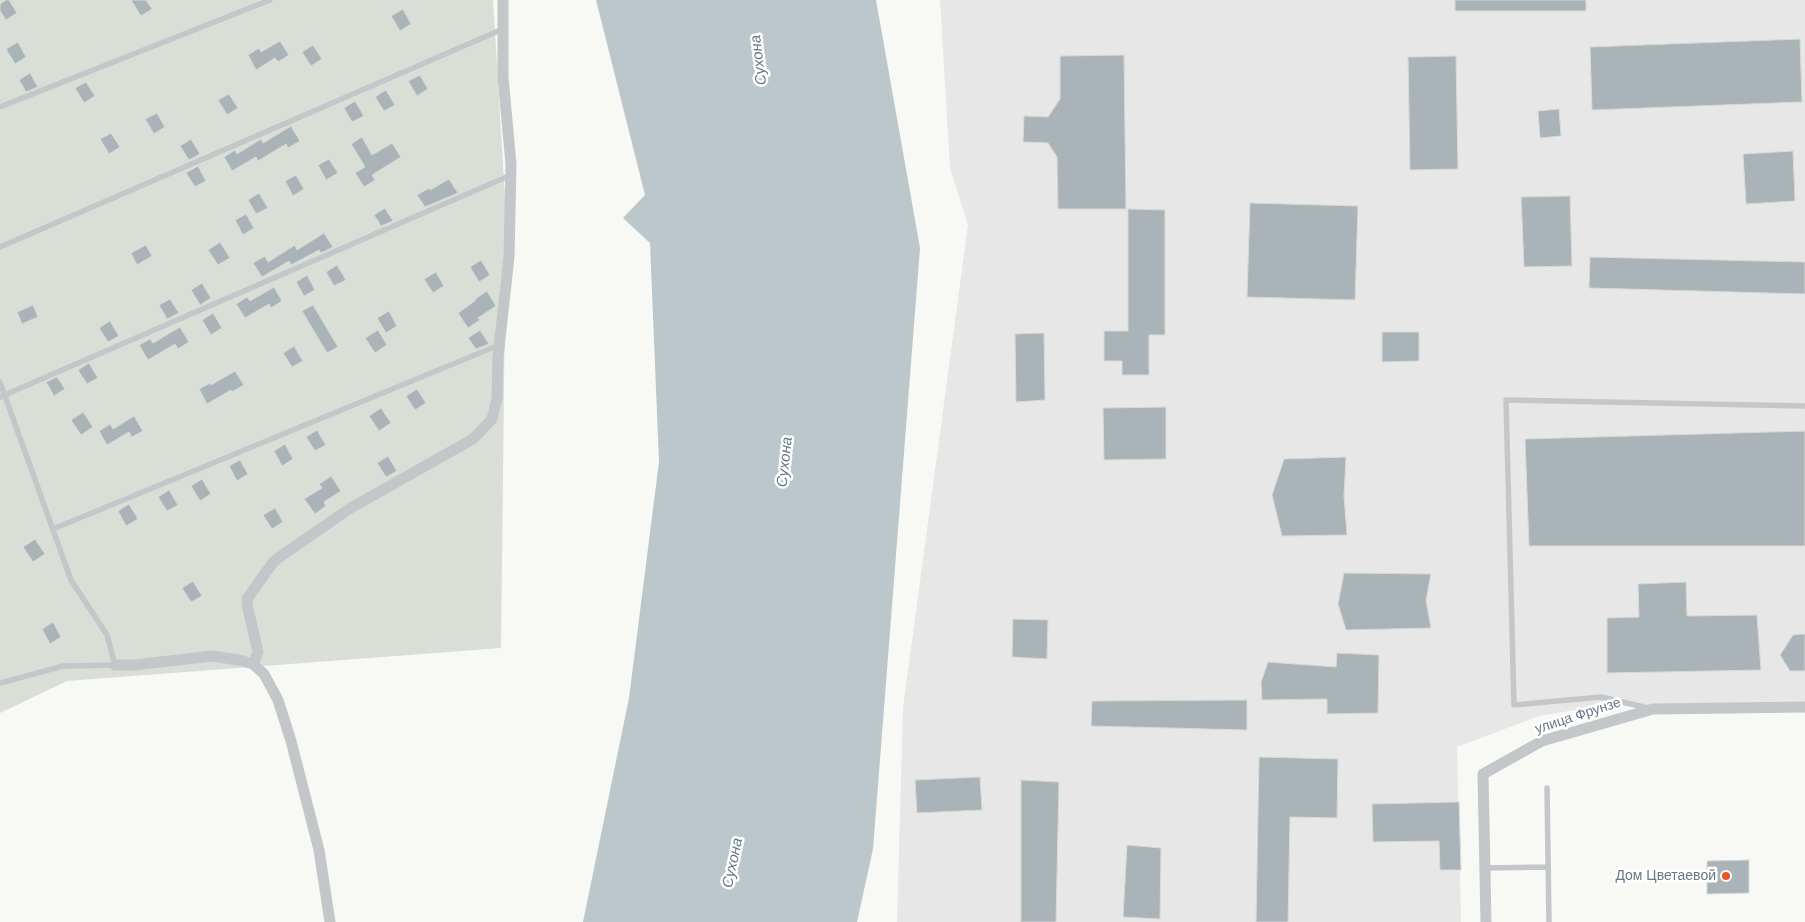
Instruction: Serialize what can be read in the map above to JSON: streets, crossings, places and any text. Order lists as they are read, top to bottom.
{
  "streets": {
    "street": ["улица Фрунзе"]
  },
  "water": ["Сухона"],
  "places": ["Дом Цветаевой"]
}
